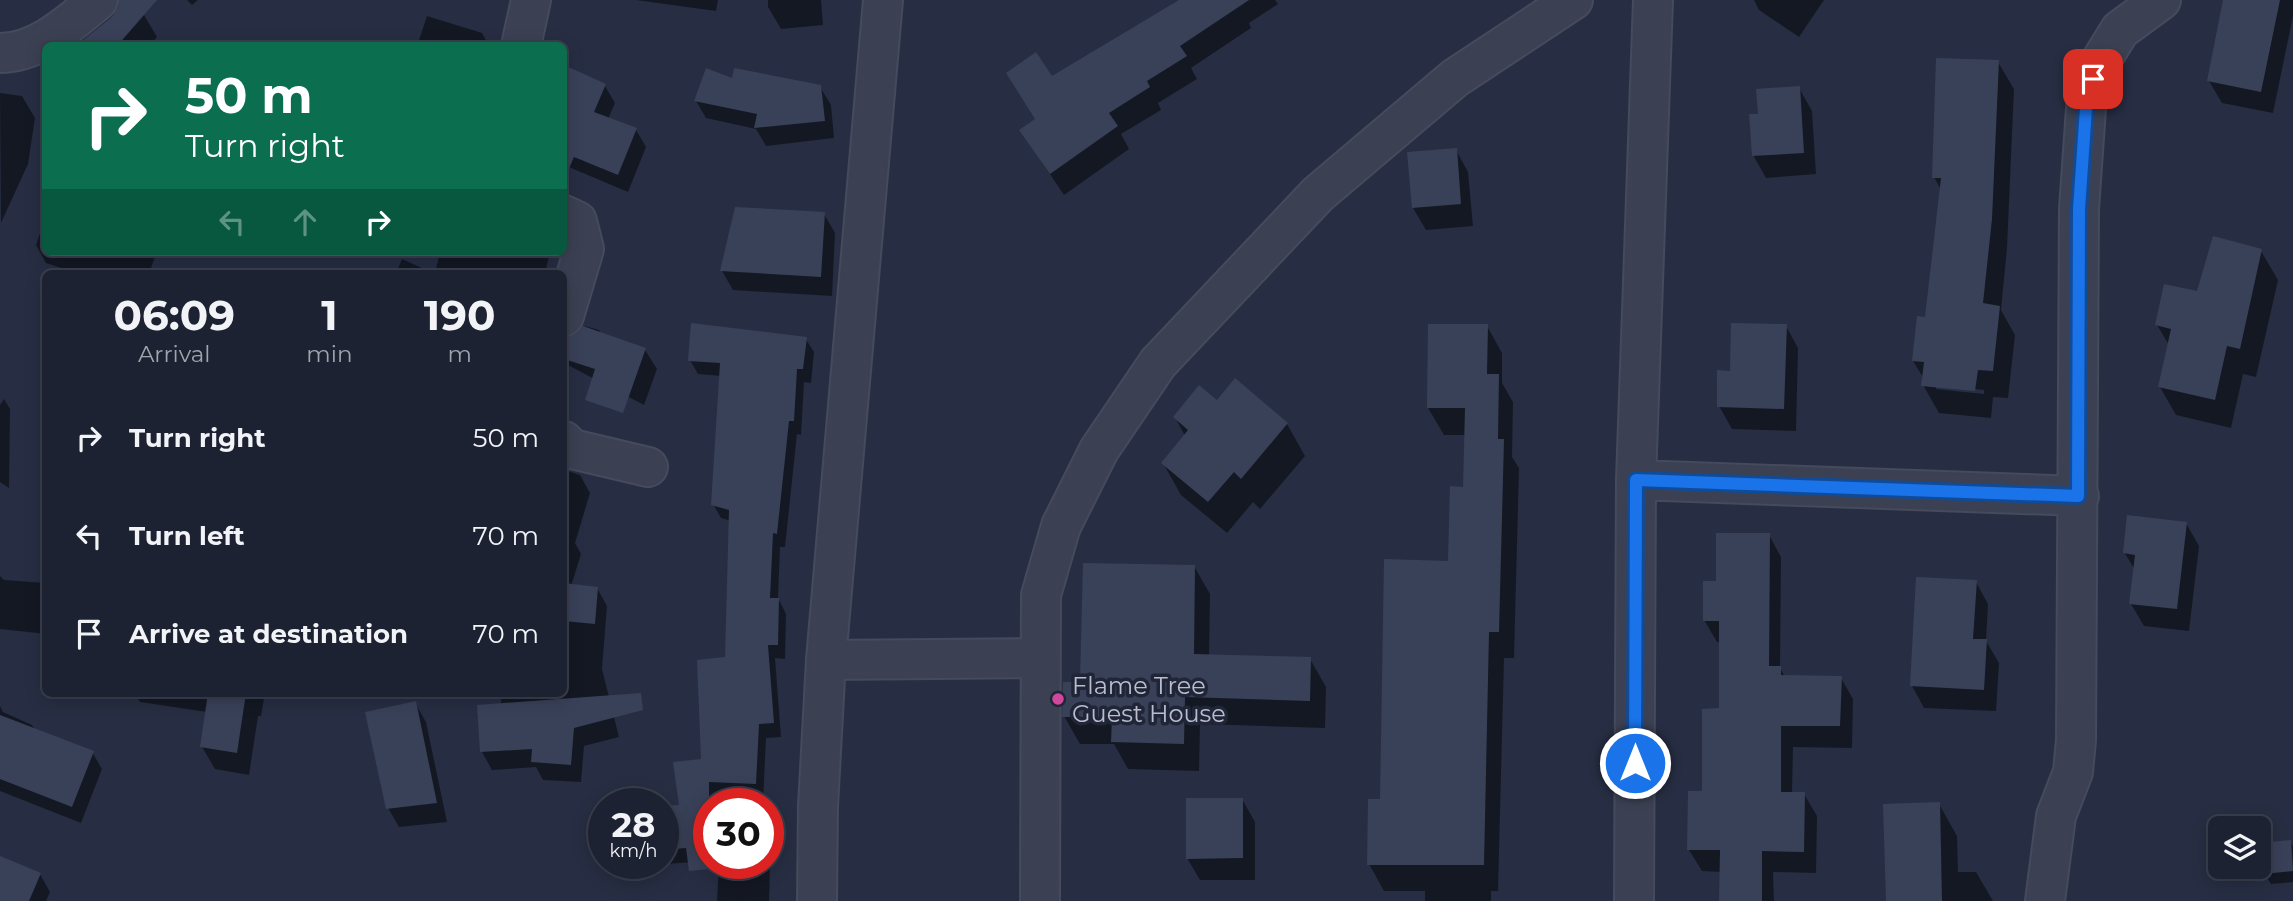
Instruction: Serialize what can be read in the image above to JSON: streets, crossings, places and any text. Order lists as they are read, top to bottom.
{
  "places": ["Flame Tree Guest House"],
  "page": {
    "turn": ["50 m", "Turn right"],
    "eta": [
      "06:09",
      "Arrival",
      "1",
      "min",
      "190",
      "m"
    ],
    "list": [
      {
        "name": "Turn right",
        "value": "50 m"
      },
      {
        "name": "Turn left",
        "value": "70 m"
      },
      {
        "name": "Arrive at destination",
        "value": "70 m"
      }
    ],
    "speed": "28 km/h",
    "limit": "30"
  }
}
